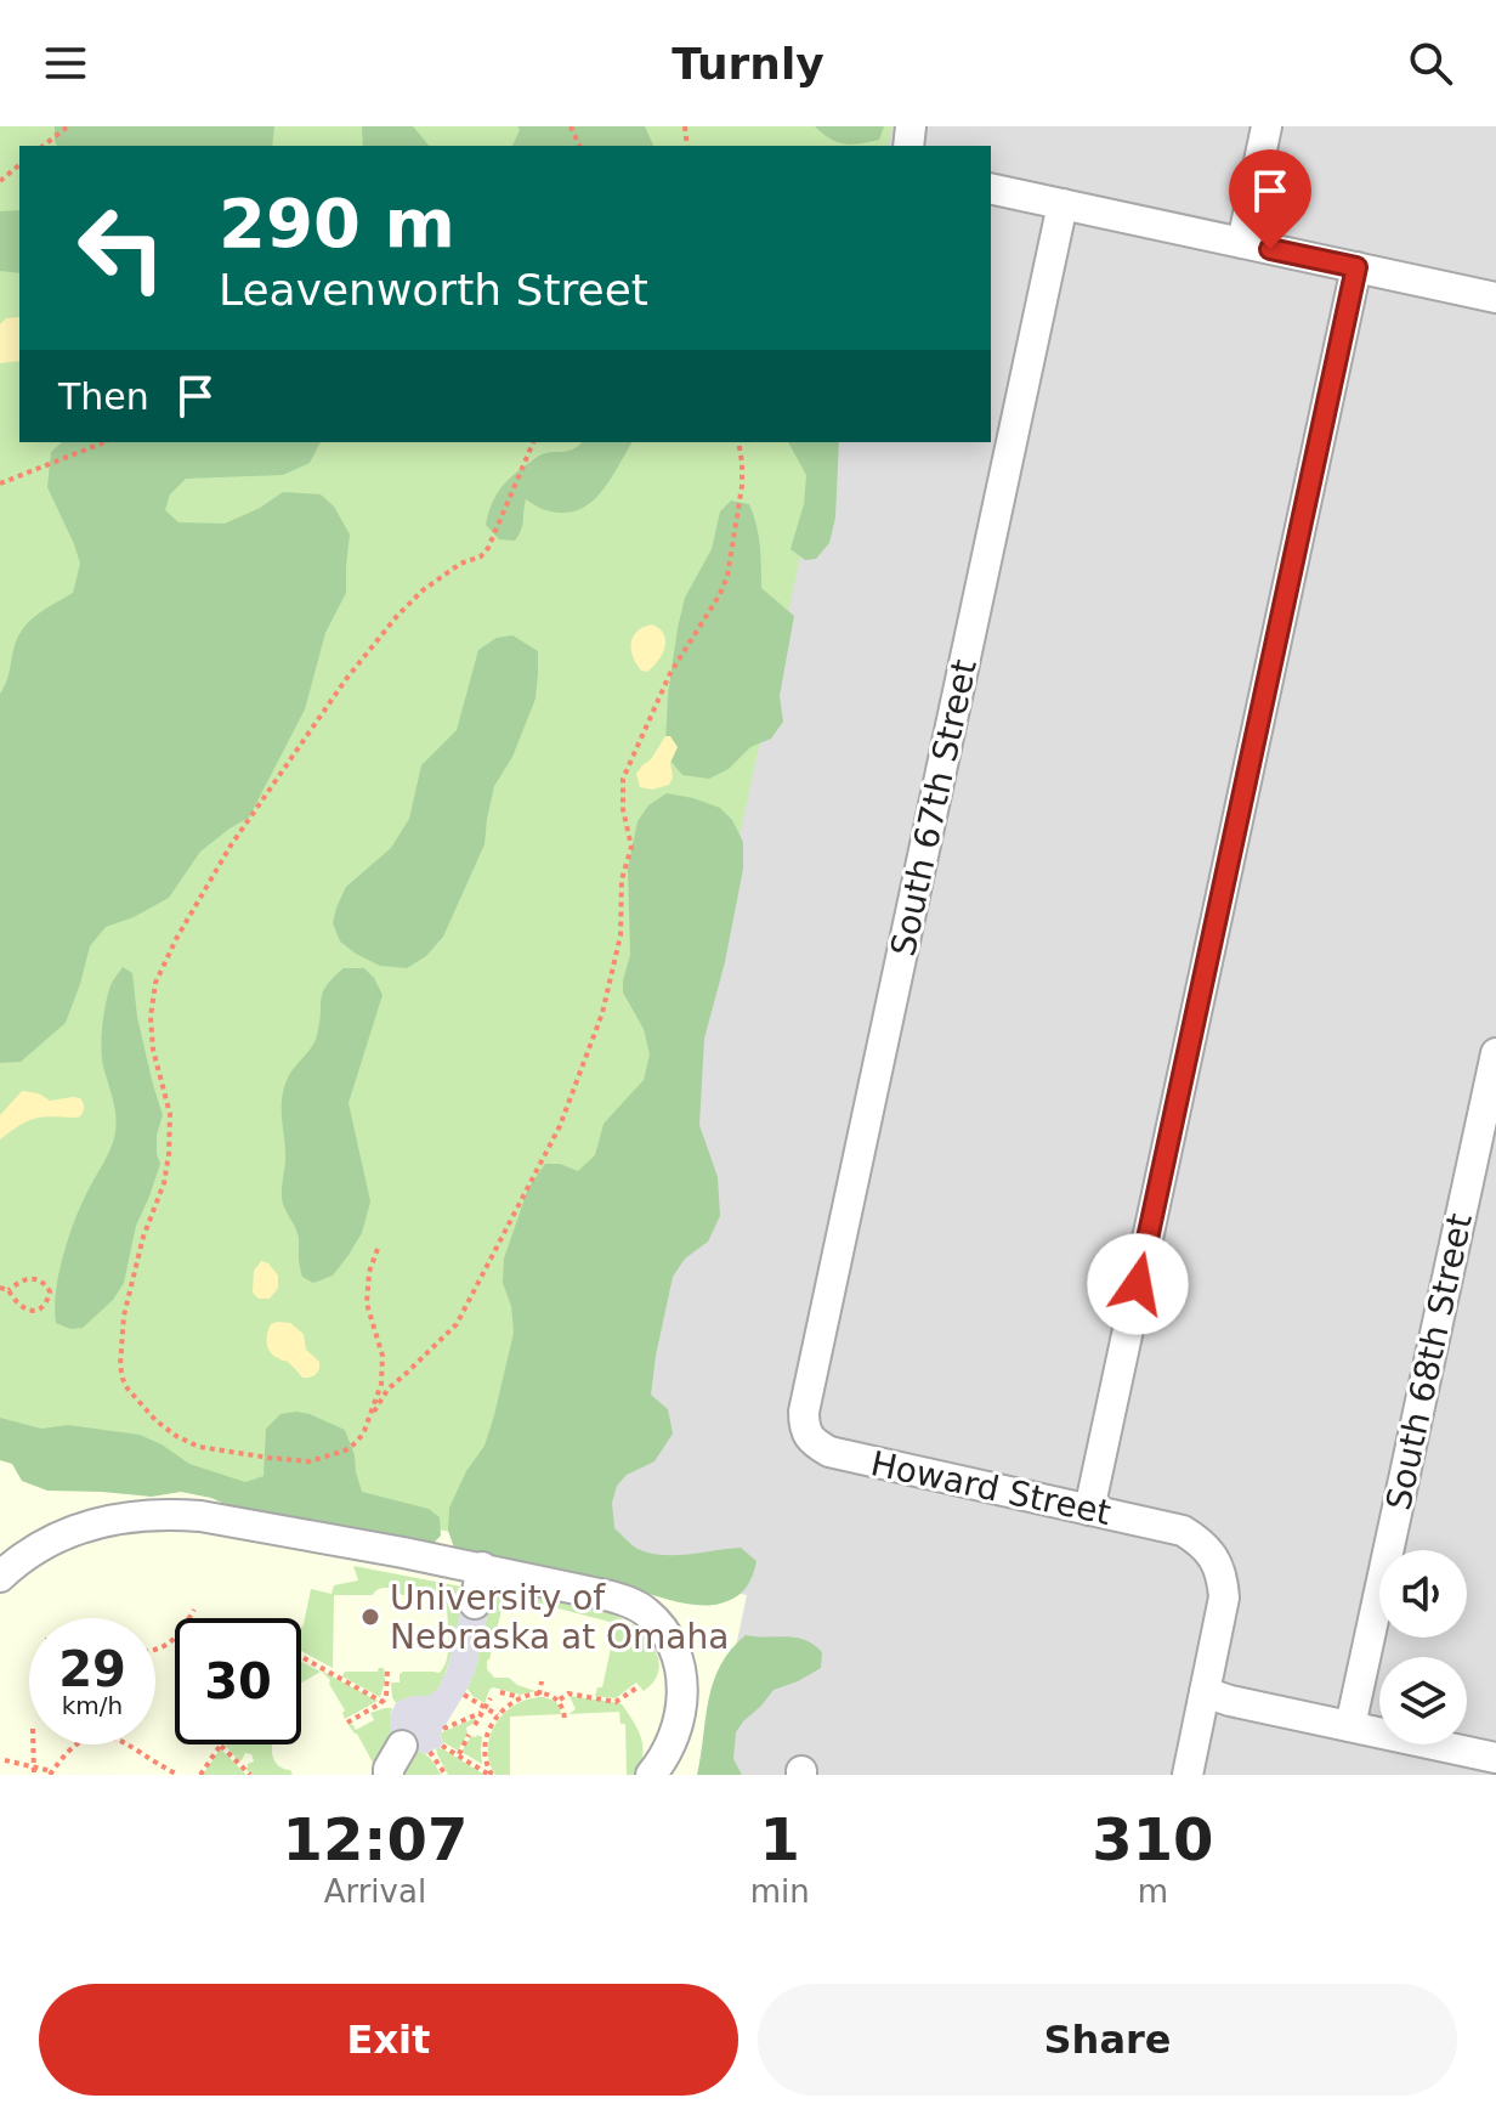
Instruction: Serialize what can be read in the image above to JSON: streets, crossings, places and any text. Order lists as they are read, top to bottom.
{
  "streets": {
    "street": ["South 67th Street", "South 68th Street", "Howard Street"]
  },
  "crossings": [
    ["South 67th Street", "Howard Street"]
  ],
  "places": ["University of Nebraska at Omaha"],
  "page": {
    "header": "Turnly",
    "turn": ["290 m", "Leavenworth Street"],
    "then": "Then",
    "speed": "29 km/h",
    "limit": "30",
    "eta": [
      "12:07",
      "Arrival",
      "1",
      "min",
      "310",
      "m"
    ],
    "buttons": ["Exit", "Share"]
  }
}
